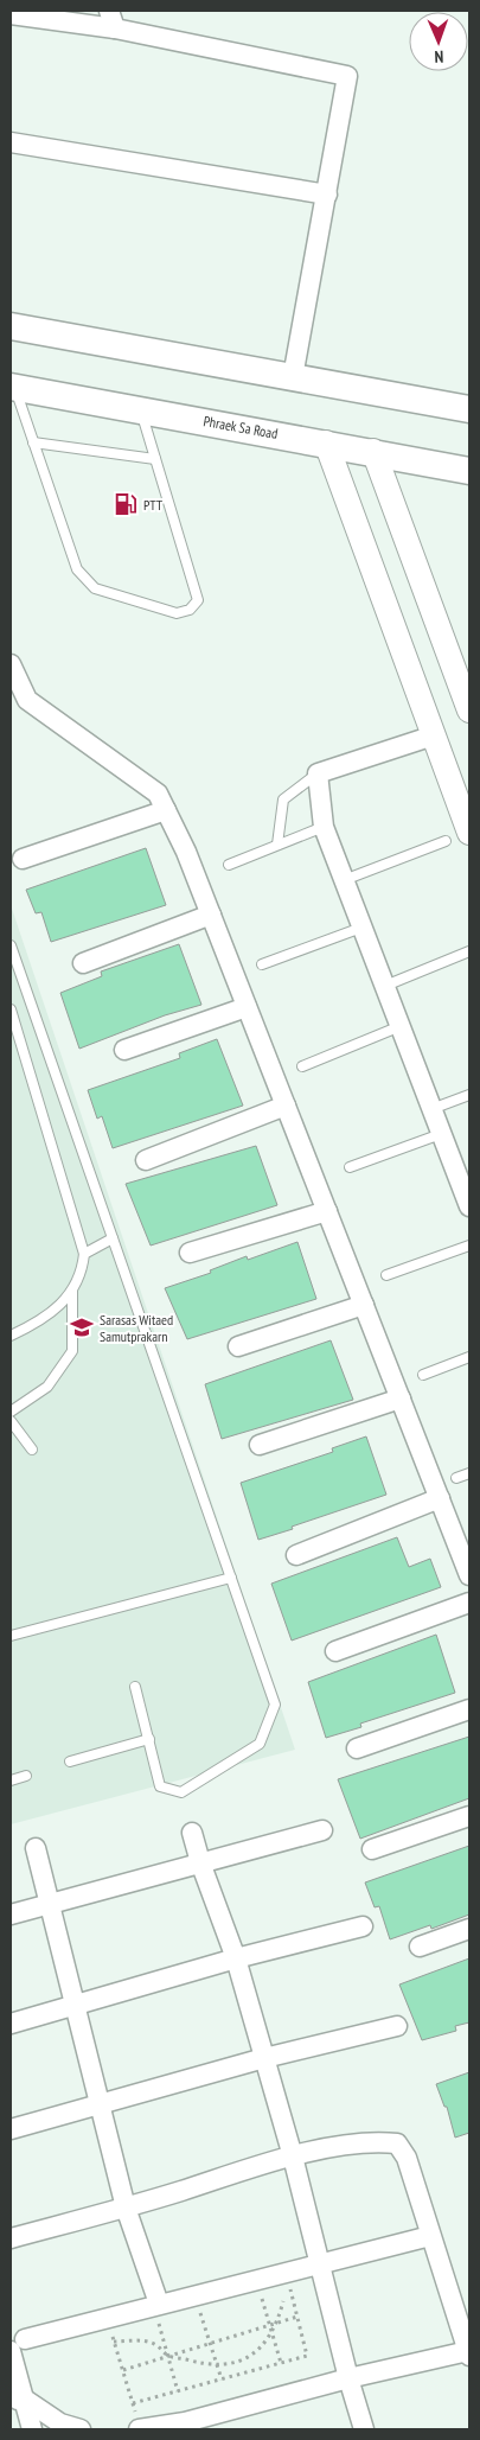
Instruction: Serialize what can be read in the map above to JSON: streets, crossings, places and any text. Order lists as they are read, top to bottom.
{
  "streets": {
    "main road": ["Phraek Sa Road"]
  },
  "places": {
    "fuel station": ["PTT"],
    "school or university": ["Sarasas Witaed Samutprakarn"]
  },
  "north": "bottom"
}
